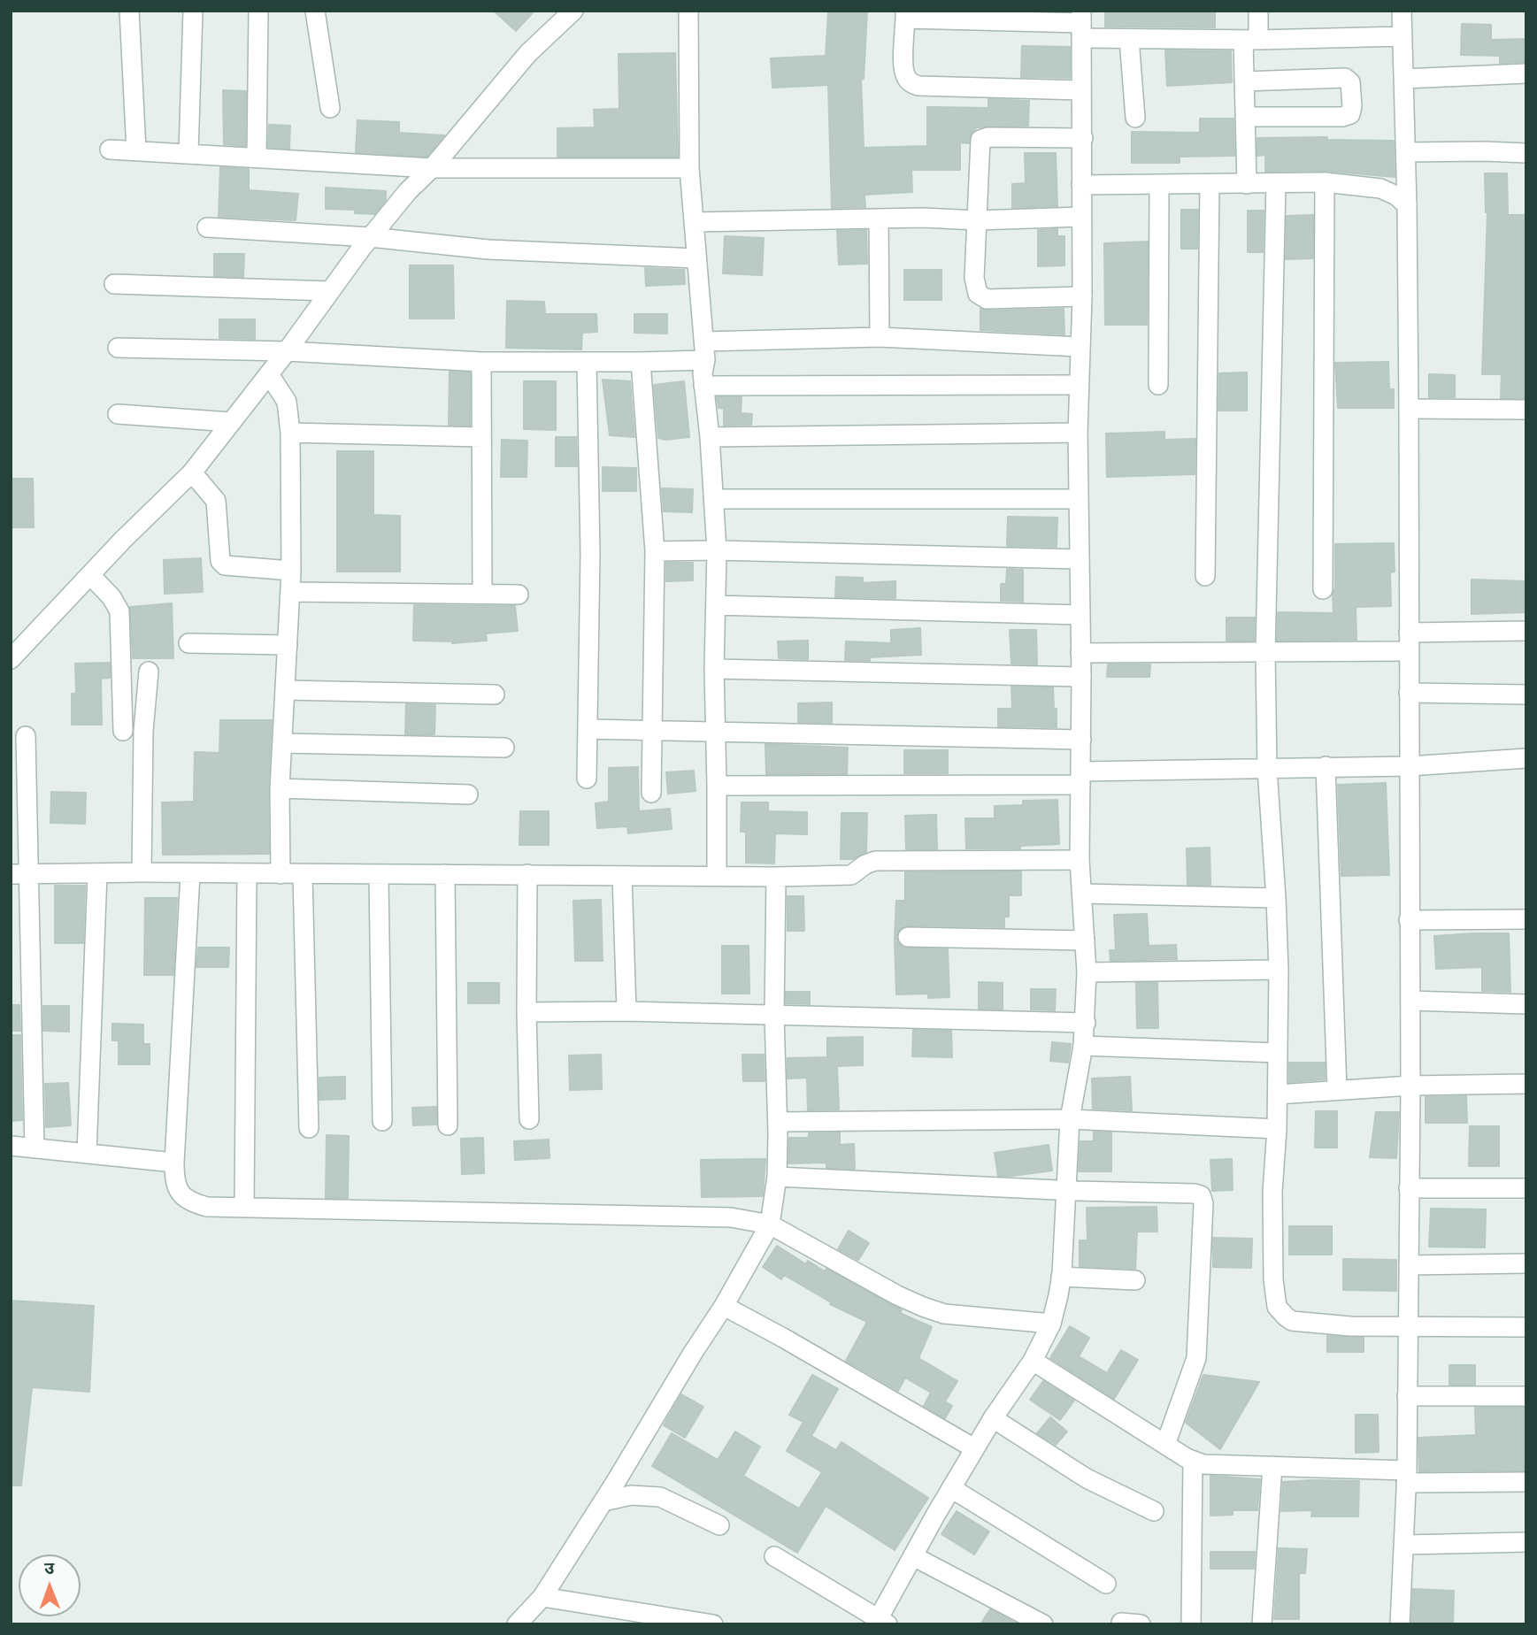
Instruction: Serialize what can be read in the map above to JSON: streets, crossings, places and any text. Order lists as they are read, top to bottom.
{
  "north": "top"
}
